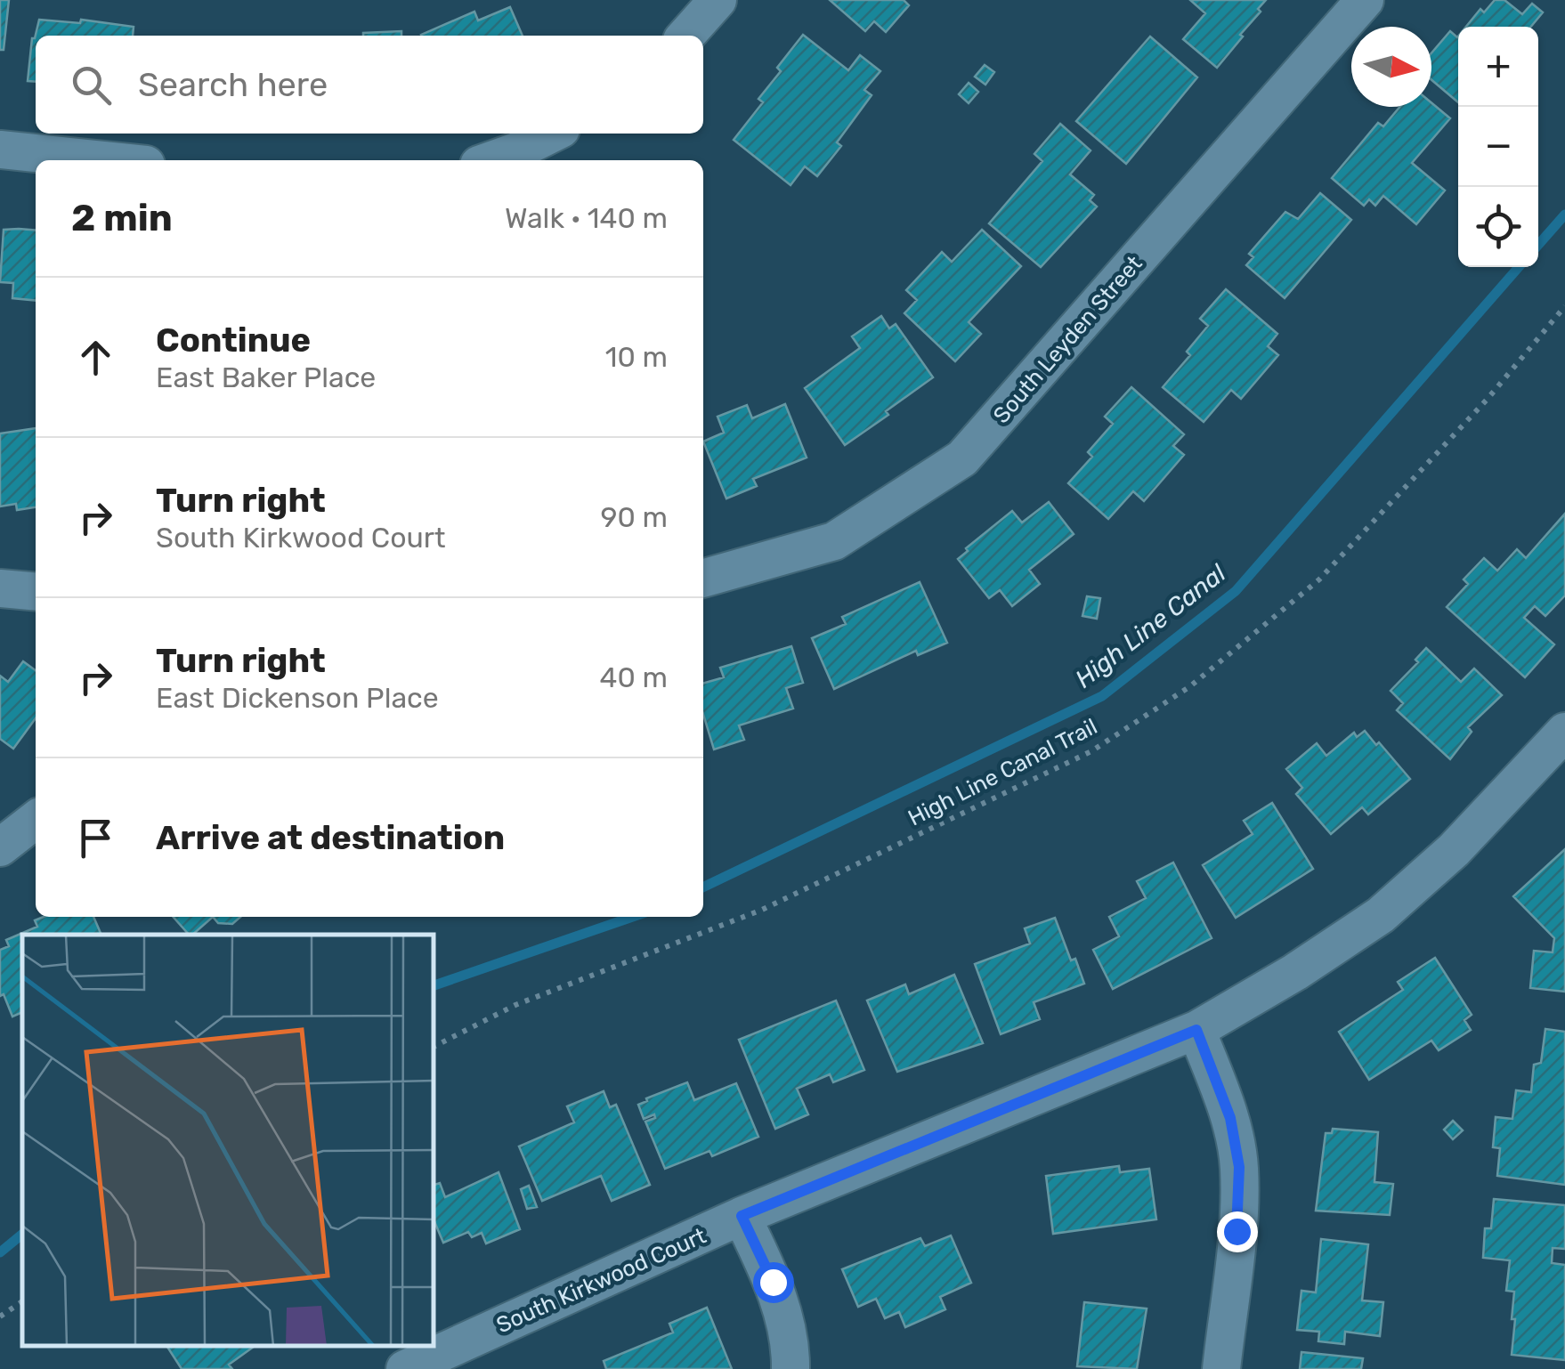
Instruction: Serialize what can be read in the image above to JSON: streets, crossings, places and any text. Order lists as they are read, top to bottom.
{
  "streets": {
    "street": ["South Leyden Street", "South Kirkwood Court"],
    "path": ["High Line Canal Trail"]
  },
  "water": ["High Line Canal"],
  "north": "right",
  "page": {
    "map_buttons": ["+", "−"],
    "search": "Search here",
    "heading": ["2 min", "Walk · 140 m"],
    "list": [
      ["Continue", "East Baker Place", "10 m"],
      ["Turn right", "South Kirkwood Court", "90 m"],
      ["Turn right", "East Dickenson Place", "40 m"],
      "Arrive at destination"
    ]
  }
}
